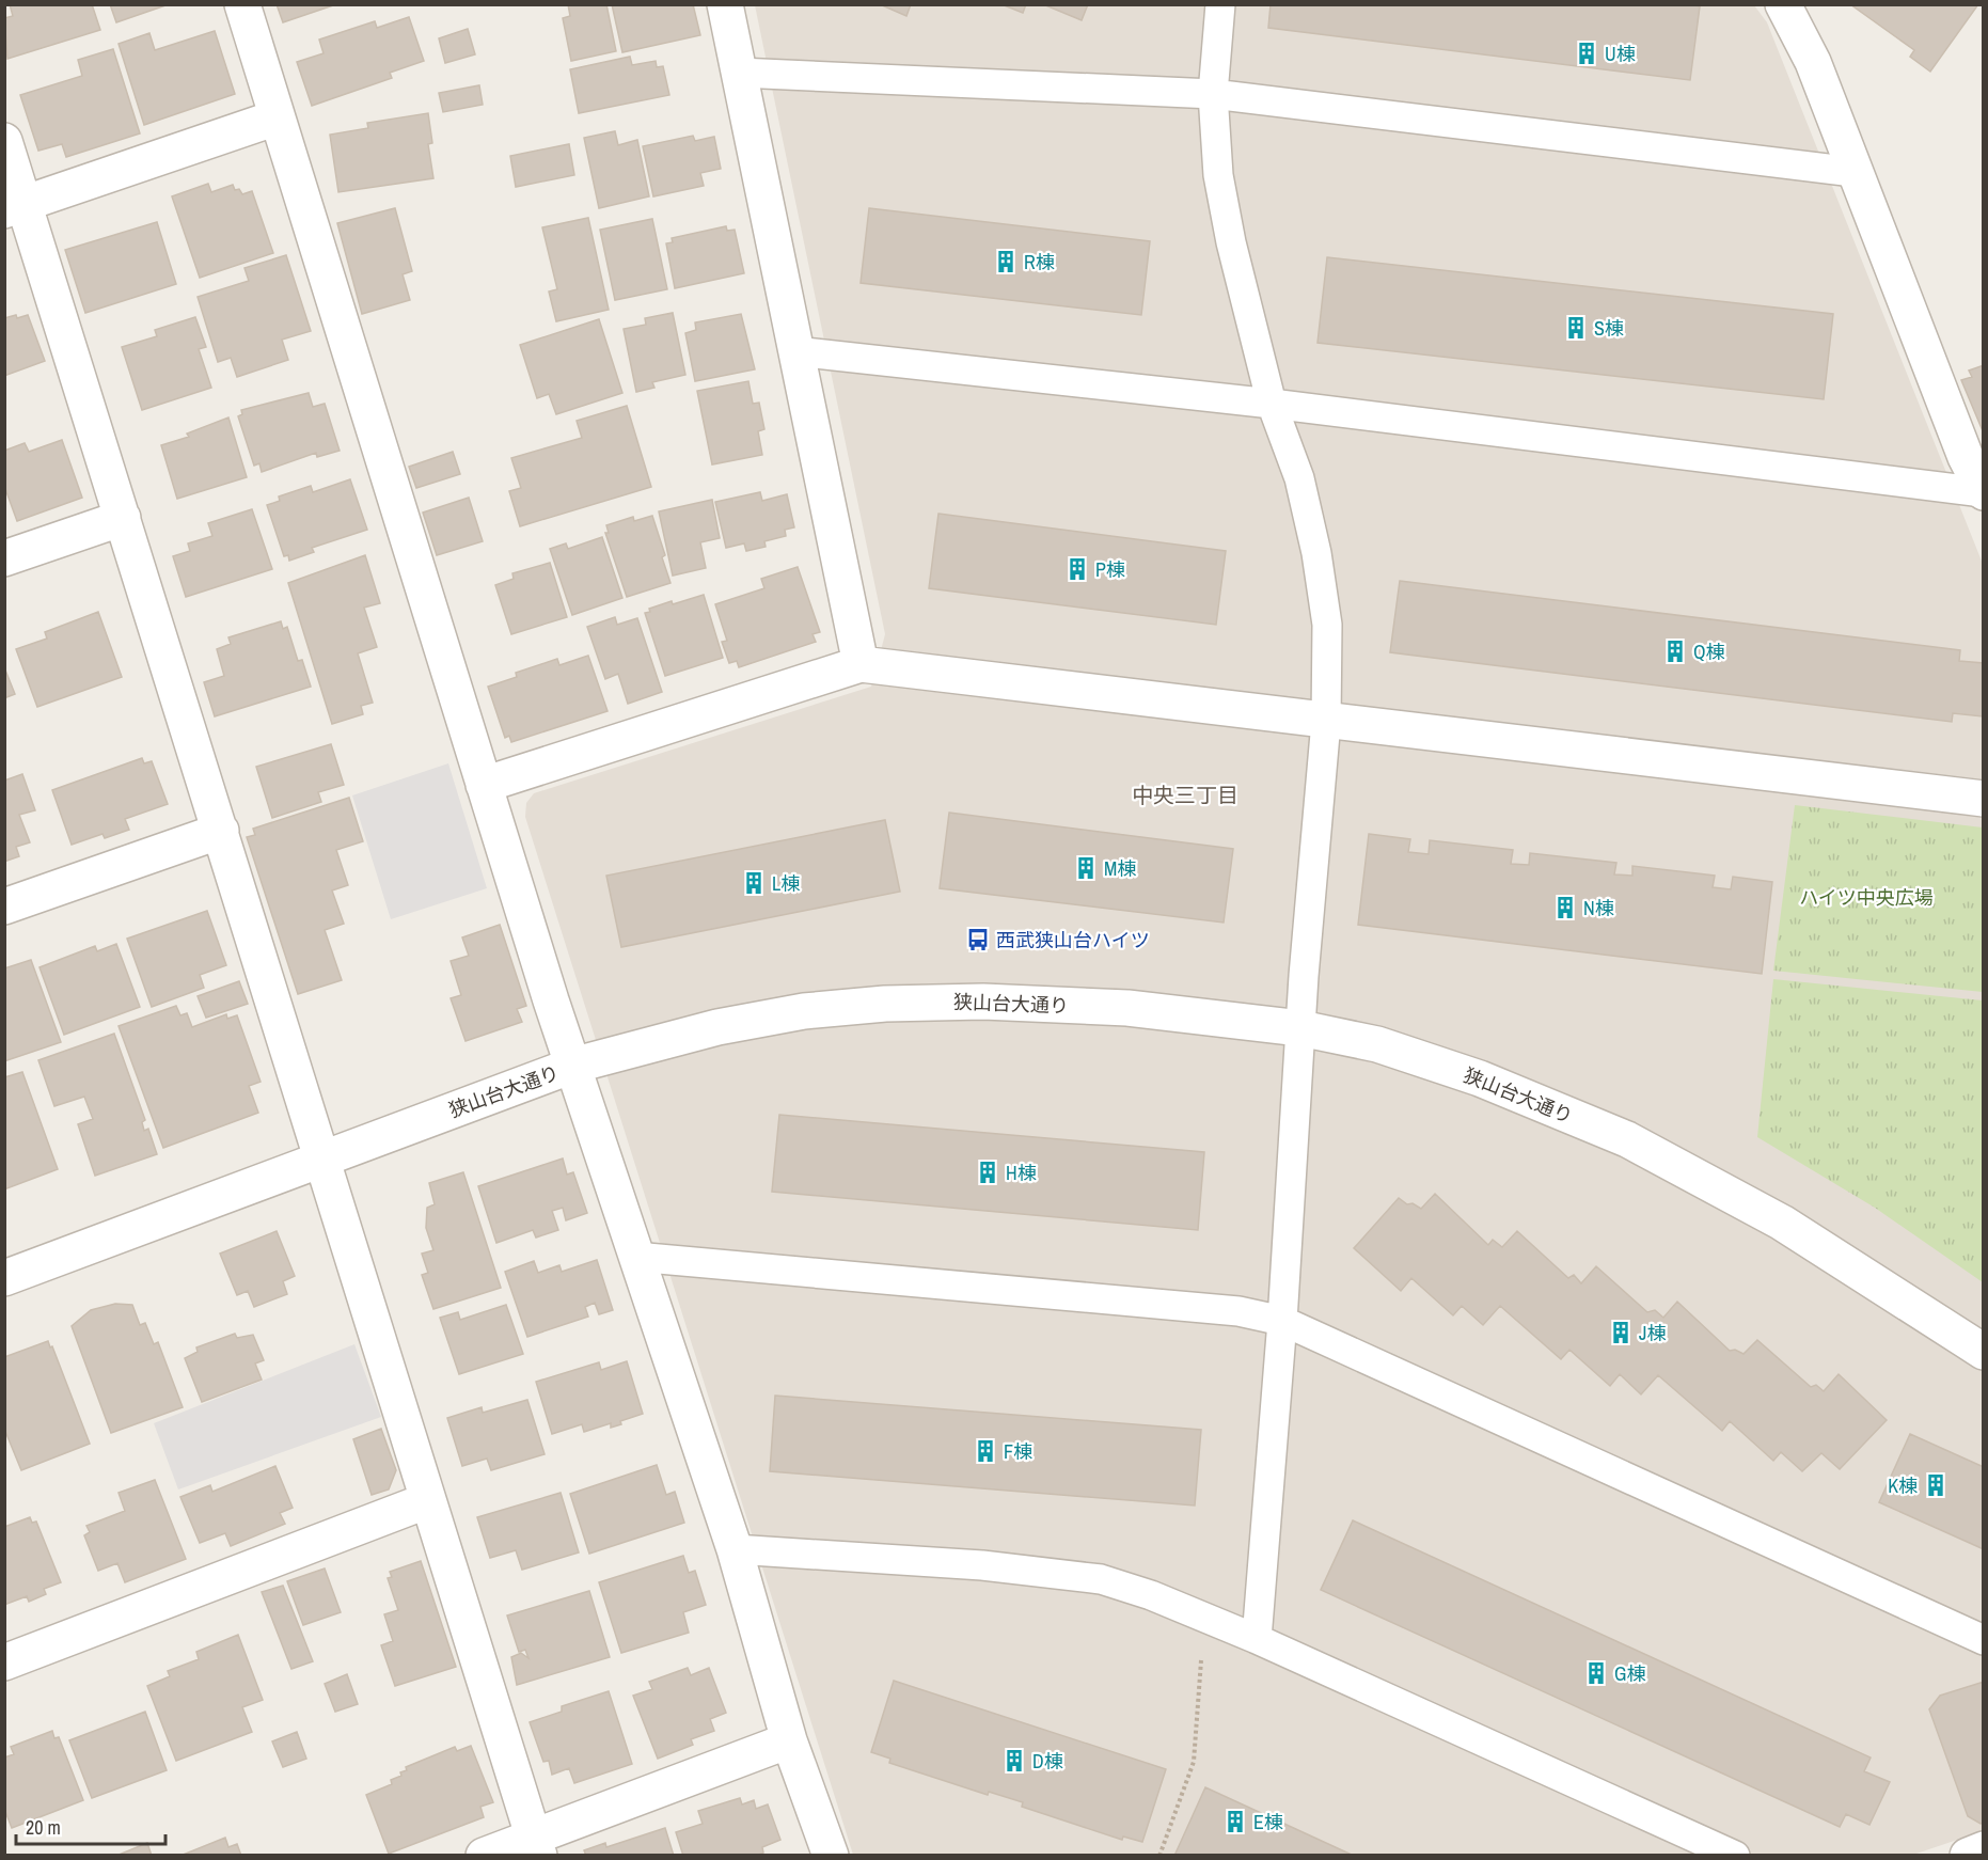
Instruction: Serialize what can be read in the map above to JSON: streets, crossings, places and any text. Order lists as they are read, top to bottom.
{
  "streets": {
    "street": ["狭山台大通り"]
  },
  "districts": ["中央三丁目"],
  "parks": ["ハイツ中央広場"],
  "places": {
    "building": [
      "U棟",
      "R棟",
      "S棟",
      "P棟",
      "Q棟",
      "M棟",
      "L棟",
      "N棟",
      "H棟",
      "J棟",
      "F棟",
      "K棟",
      "G棟",
      "D棟",
      "E棟"
    ],
    "bus stop": ["西武狭山台ハイツ"]
  },
  "scale_bar": "20 m"
}
